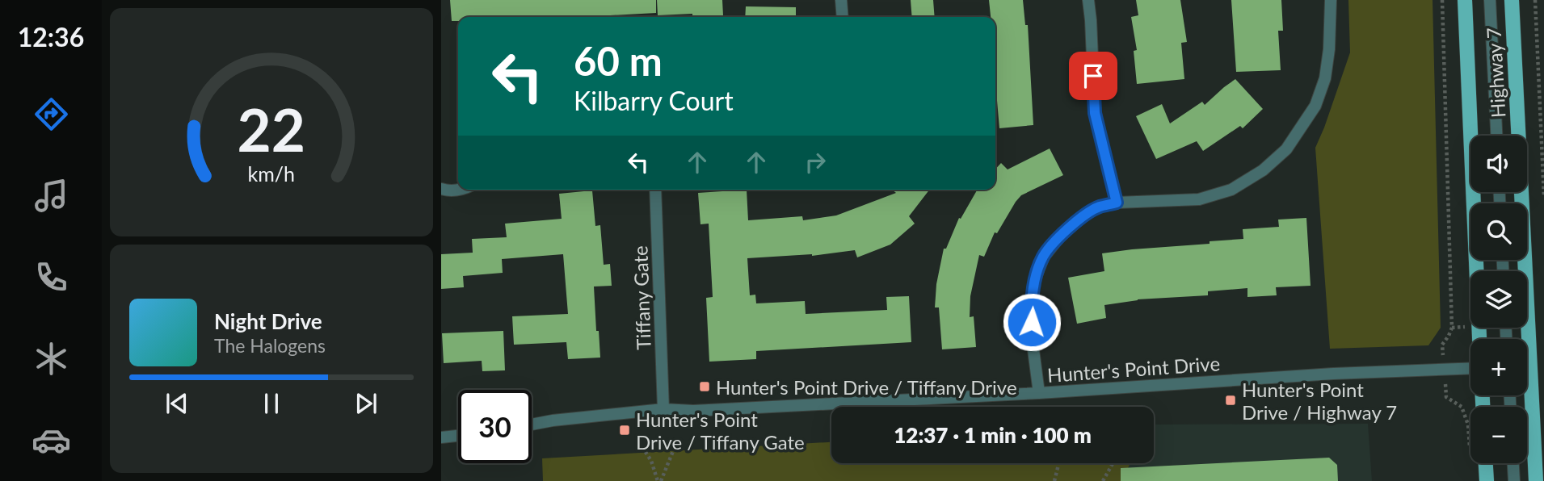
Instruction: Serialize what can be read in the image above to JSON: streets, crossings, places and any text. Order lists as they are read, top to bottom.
{
  "streets": {
    "main road": ["Highway 7"],
    "street": ["Tiffany Gate", "Hunter's Point Drive"]
  },
  "crossings": [
    ["Tiffany Gate", "Hunter's Point Drive"]
  ],
  "places": {
    "transit": ["Hunter's Point Drive / Tiffany Drive", "Hunter's Point Drive / Highway 7", "Hunter's Point Drive / Tiffany Gate"]
  },
  "page": {
    "tabs": "12:36",
    "turn": ["60 m", "Kilbarry Court"],
    "map_buttons": ["+", "−"],
    "song": ["Night Drive", "The Halogens"],
    "limit": "30",
    "trip": "12:37 · 1 min · 100 m",
    "gauge": ["22", "km/h"]
  }
}
